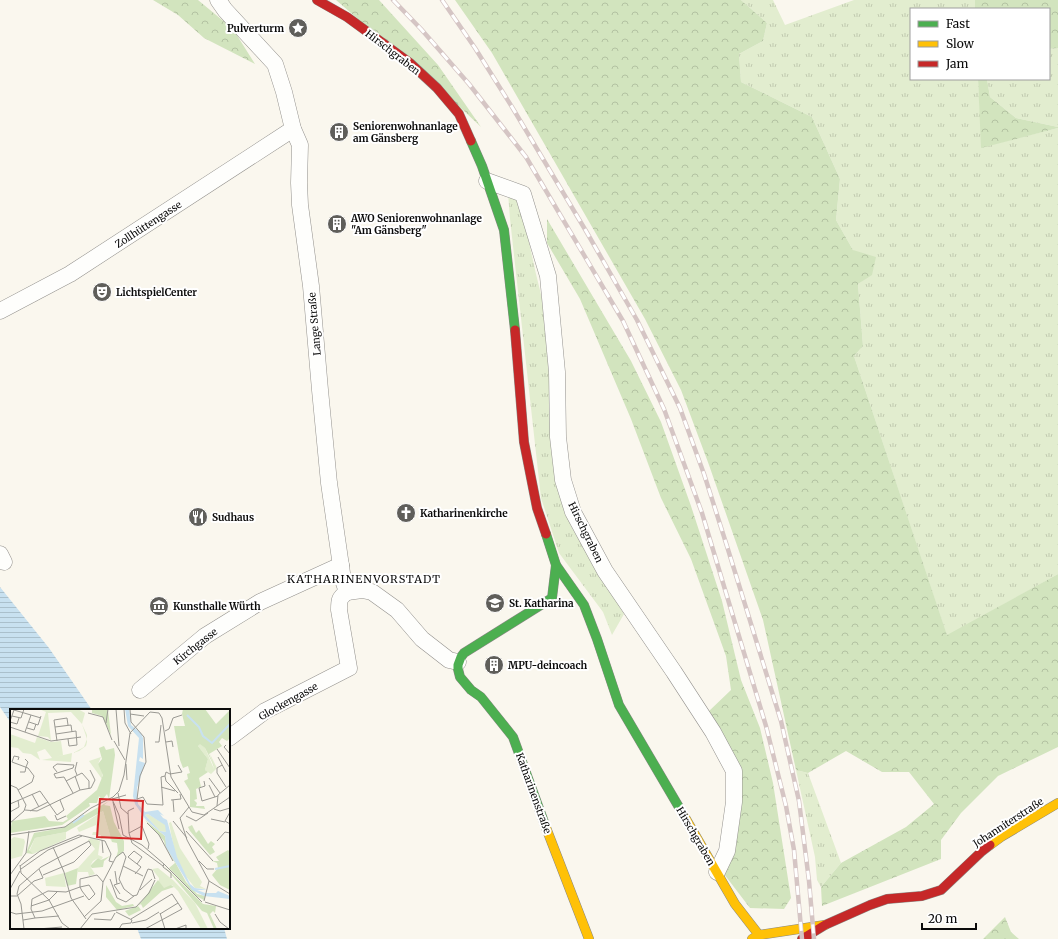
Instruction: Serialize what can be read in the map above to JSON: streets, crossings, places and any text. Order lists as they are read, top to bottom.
{
  "streets": {
    "street": [
      "Hirschgraben",
      "Zollhüttengasse",
      "Lange Straße",
      "Kirchgasse",
      "Glockengasse",
      "Katharinenstraße",
      "Johanniterstraße"
    ]
  },
  "crossings": [
    ["Hirschgraben", "Johanniterstraße"],
    ["Zollhüttengasse", "Lange Straße"],
    ["Lange Straße", "Kirchgasse"],
    ["Lange Straße", "Glockengasse"]
  ],
  "districts": ["KATHARINENVORSTADT"],
  "places": {
    "place": ["Pulverturm"],
    "building": ["Seniorenwohnanlage am Gänsberg", "AWO Seniorenwohnanlage \"Am Gänsberg\"", "MPU-deincoach"],
    "theatre": ["LichtspielCenter"],
    "church": ["Katharinenkirche"],
    "restaurant": ["Sudhaus"],
    "school or university": ["St. Katharina"],
    "museum": ["Kunsthalle Würth"]
  },
  "legend": ["Fast", "Slow", "Jam"],
  "scale_bar": "20 m"
}
